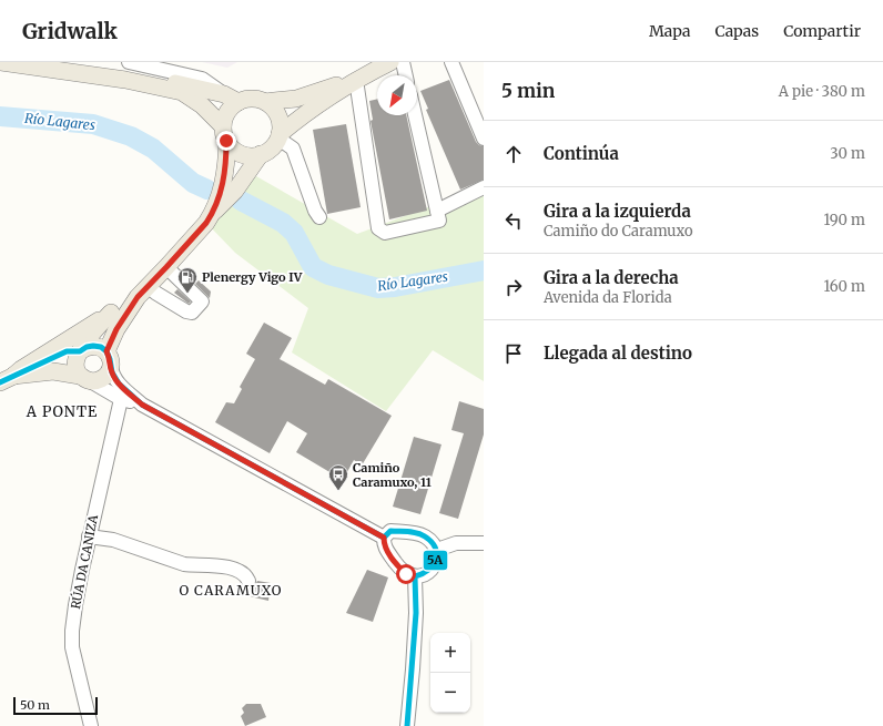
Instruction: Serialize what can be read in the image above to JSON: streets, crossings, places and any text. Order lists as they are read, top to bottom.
{
  "streets": {
    "street": ["RÚA DA CANIZA"]
  },
  "districts": ["A PONTE", "O CARAMUXO"],
  "water": ["Río Lagares"],
  "places": {
    "fuel station": ["Plenergy Vigo IV"],
    "bus stop": ["Camiño Caramuxo, 11"]
  },
  "lines": ["transit line 5A"],
  "scale_bar": "50 m",
  "north": "bottom left",
  "page": {
    "header": "Gridwalk",
    "nav": ["Mapa", "Capas", "Compartir"],
    "heading": ["5 min", "A pie · 380 m"],
    "list": [
      ["Continúa", "30 m"],
      ["Gira a la izquierda", "Camiño do Caramuxo", "190 m"],
      ["Gira a la derecha", "Avenida da Florida", "160 m"],
      "Llegada al destino"
    ],
    "map_buttons": ["+", "−"],
    "scale": "50 m"
  }
}
